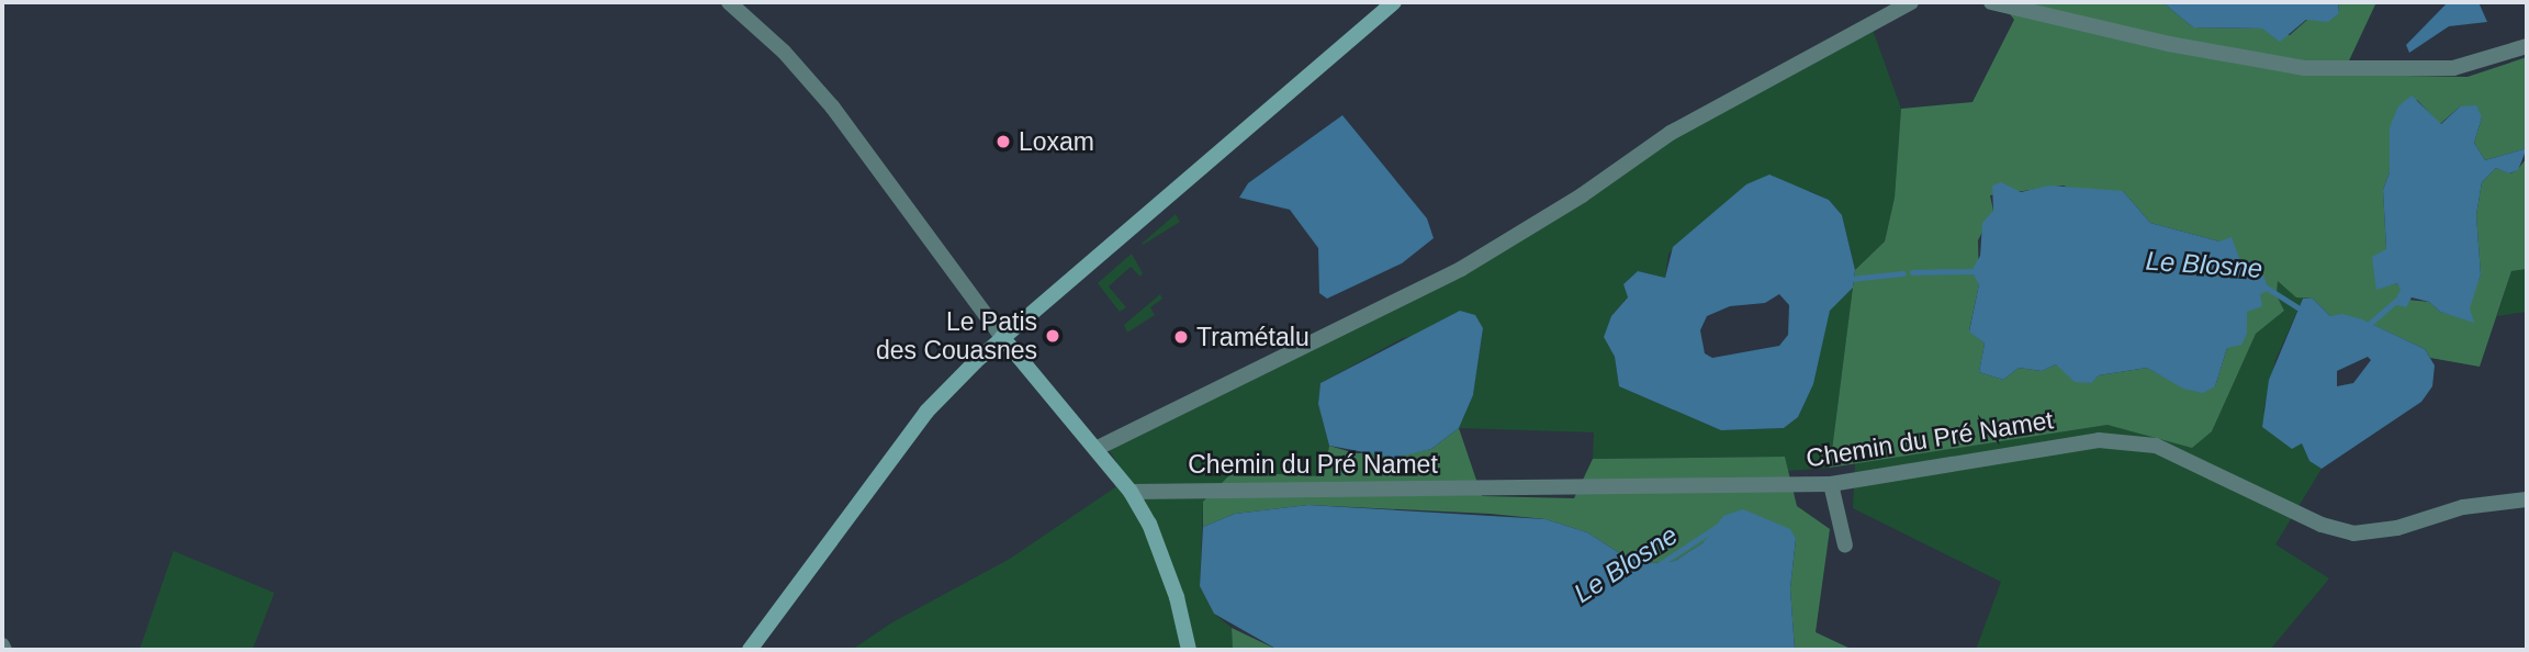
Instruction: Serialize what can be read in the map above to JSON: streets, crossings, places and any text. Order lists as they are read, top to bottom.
{
  "streets": {
    "street": ["Chemin du Pré Namet"]
  },
  "water": ["Le Blosne"],
  "places": ["Loxam", "Le Patis des Couasnes", "Tramétalu"]
}
